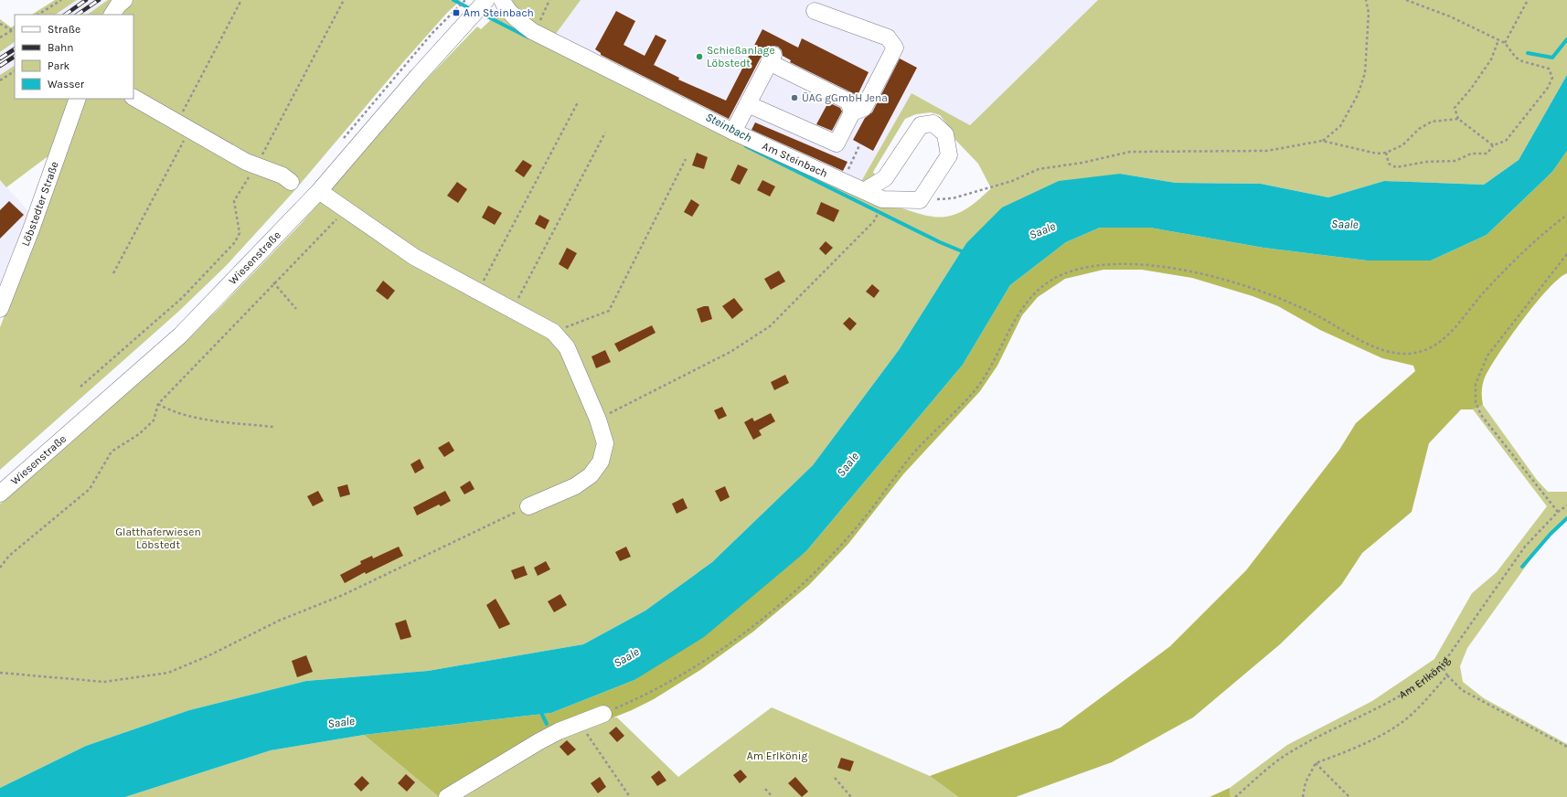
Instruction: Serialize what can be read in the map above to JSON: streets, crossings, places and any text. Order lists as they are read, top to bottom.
{
  "streets": {
    "street": ["Am Steinbach", "Löbstedter Straße", "Wiesenstraße"],
    "path": ["Am Erlkönig"]
  },
  "water": ["Steinbach", "Saale"],
  "parks": ["Glatthaferwiesen Löbstedt", "Am Erlkönig"],
  "places": {
    "transit": ["Am Steinbach"],
    "other": ["Schießanlage Löbstedt", "ÜAG gGmbH Jena"]
  },
  "legend": [
    "Straße",
    "Bahn",
    "Park",
    "Wasser"
  ]
}
